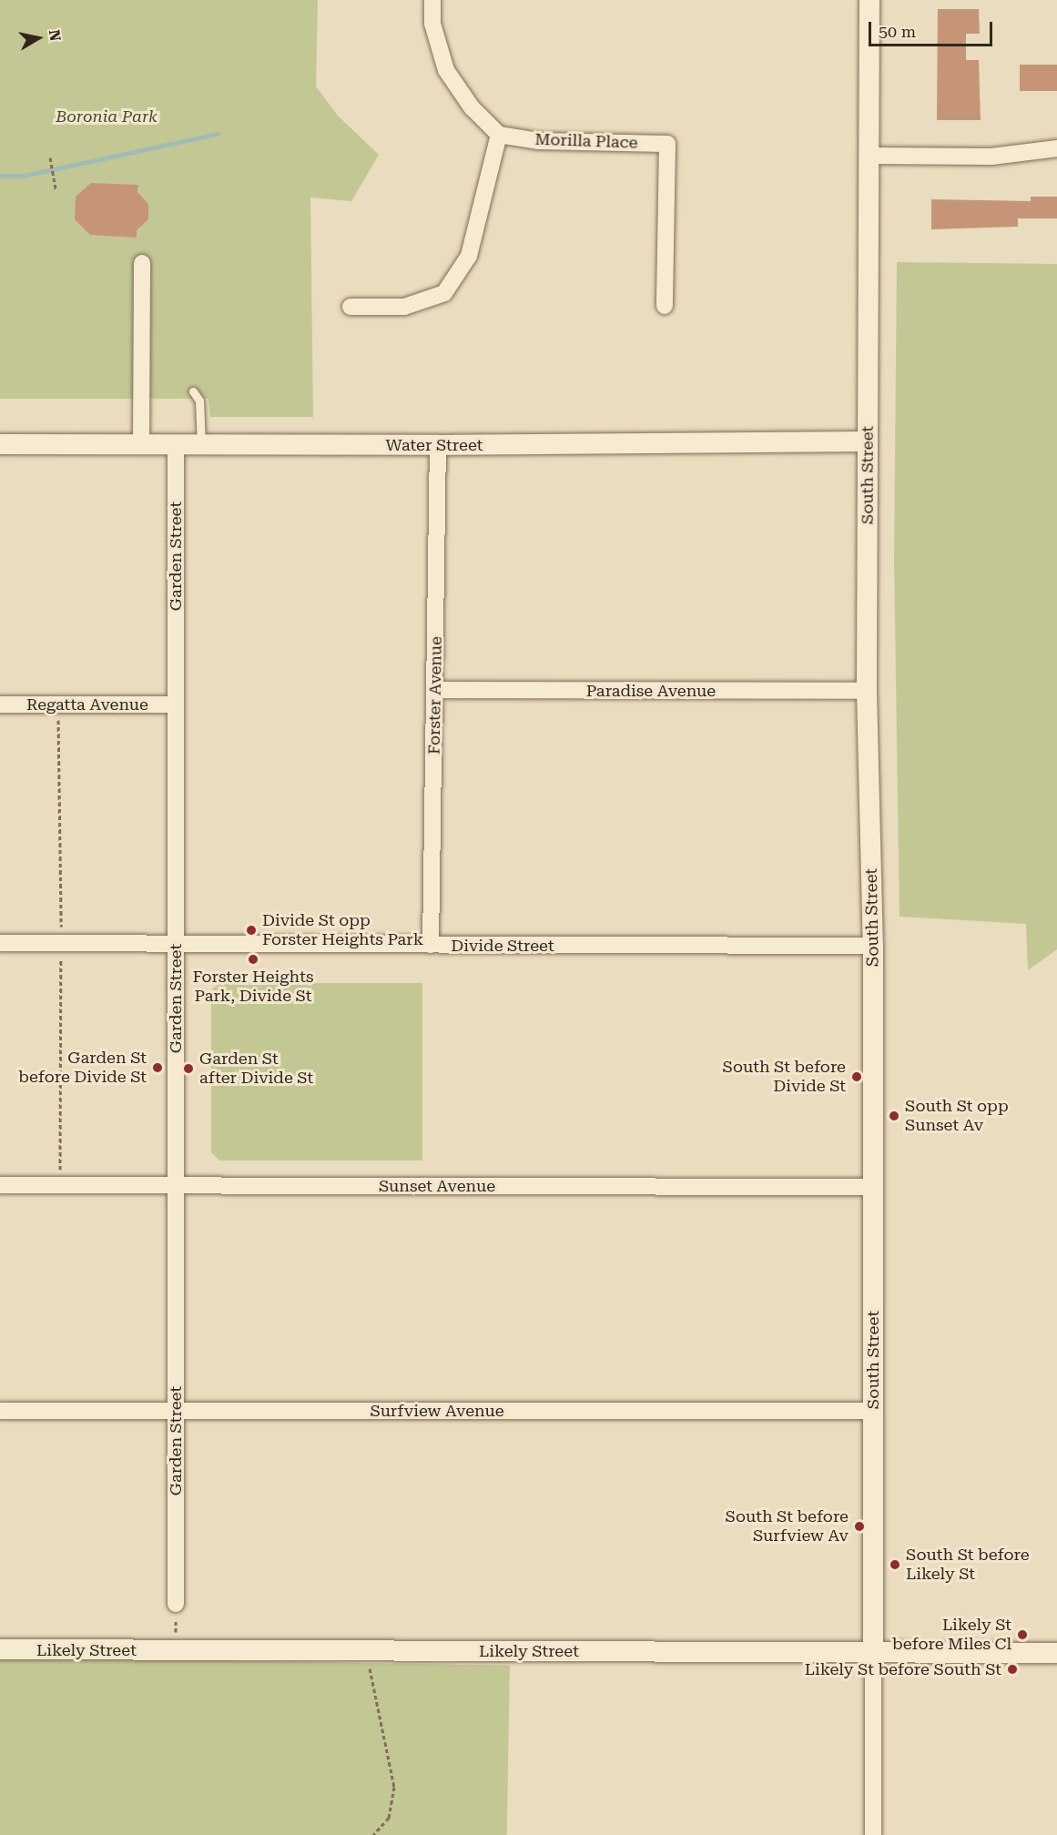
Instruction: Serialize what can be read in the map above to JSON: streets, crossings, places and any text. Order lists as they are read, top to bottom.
{
  "streets": {
    "street": [
      "Morilla Place",
      "Water Street",
      "South Street",
      "Garden Street",
      "Paradise Avenue",
      "Forster Avenue",
      "Regatta Avenue",
      "Divide Street",
      "Sunset Avenue",
      "Surfview Avenue",
      "Likely Street"
    ]
  },
  "crossings": [
    ["Water Street", "South Street"],
    ["Water Street", "Garden Street"],
    ["Water Street", "Forster Avenue"],
    ["South Street", "Paradise Avenue"],
    ["South Street", "Divide Street"],
    ["South Street", "Sunset Avenue"],
    ["South Street", "Surfview Avenue"],
    ["South Street", "Likely Street"],
    ["Garden Street", "Regatta Avenue"],
    ["Garden Street", "Divide Street"],
    ["Garden Street", "Sunset Avenue"],
    ["Garden Street", "Surfview Avenue"],
    ["Paradise Avenue", "Forster Avenue"],
    ["Forster Avenue", "Divide Street"]
  ],
  "parks": ["Boronia Park"],
  "places": [
    "Divide St opp Forster Heights Park",
    "Forster Heights Park, Divide St",
    "Garden St before Divide St",
    "Garden St after Divide St",
    "South St before Divide St",
    "South St opp Sunset Av",
    "South St before Surfview Av",
    "South St before Likely St",
    "Likely St before Miles Cl",
    "Likely St before South St"
  ],
  "scale_bar": "50 m",
  "north": "right"
}
